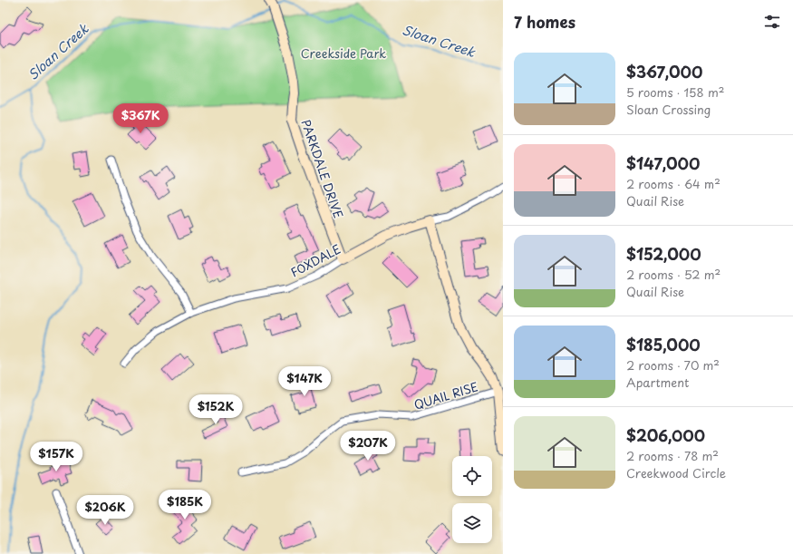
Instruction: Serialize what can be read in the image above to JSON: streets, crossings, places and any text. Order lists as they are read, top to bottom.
{
  "streets": {
    "street": ["PARKDALE DRIVE", "FOXDALE", "QUAIL RISE"]
  },
  "crossings": [
    ["PARKDALE DRIVE", "FOXDALE"]
  ],
  "water": ["Sloan Creek"],
  "parks": ["Creekside Park"],
  "page": {
    "heading": "7 homes",
    "list": [
      {
        "name": "$367,000",
        "note": "5 rooms · 158 m² · Sloan Crossing"
      },
      {
        "name": "$147,000",
        "note": "2 rooms · 64 m² · Quail Rise"
      },
      {
        "name": "$152,000",
        "note": "2 rooms · 52 m² · Quail Rise"
      },
      {
        "name": "$185,000",
        "note": "2 rooms · 70 m² · Apartment"
      },
      {
        "name": "$206,000",
        "note": "2 rooms · 78 m² · Creekwood Circle"
      }
    ],
    "price": [
      "$367K",
      "$147K",
      "$152K",
      "$207K",
      "$157K",
      "$185K",
      "$206K"
    ]
  }
}
